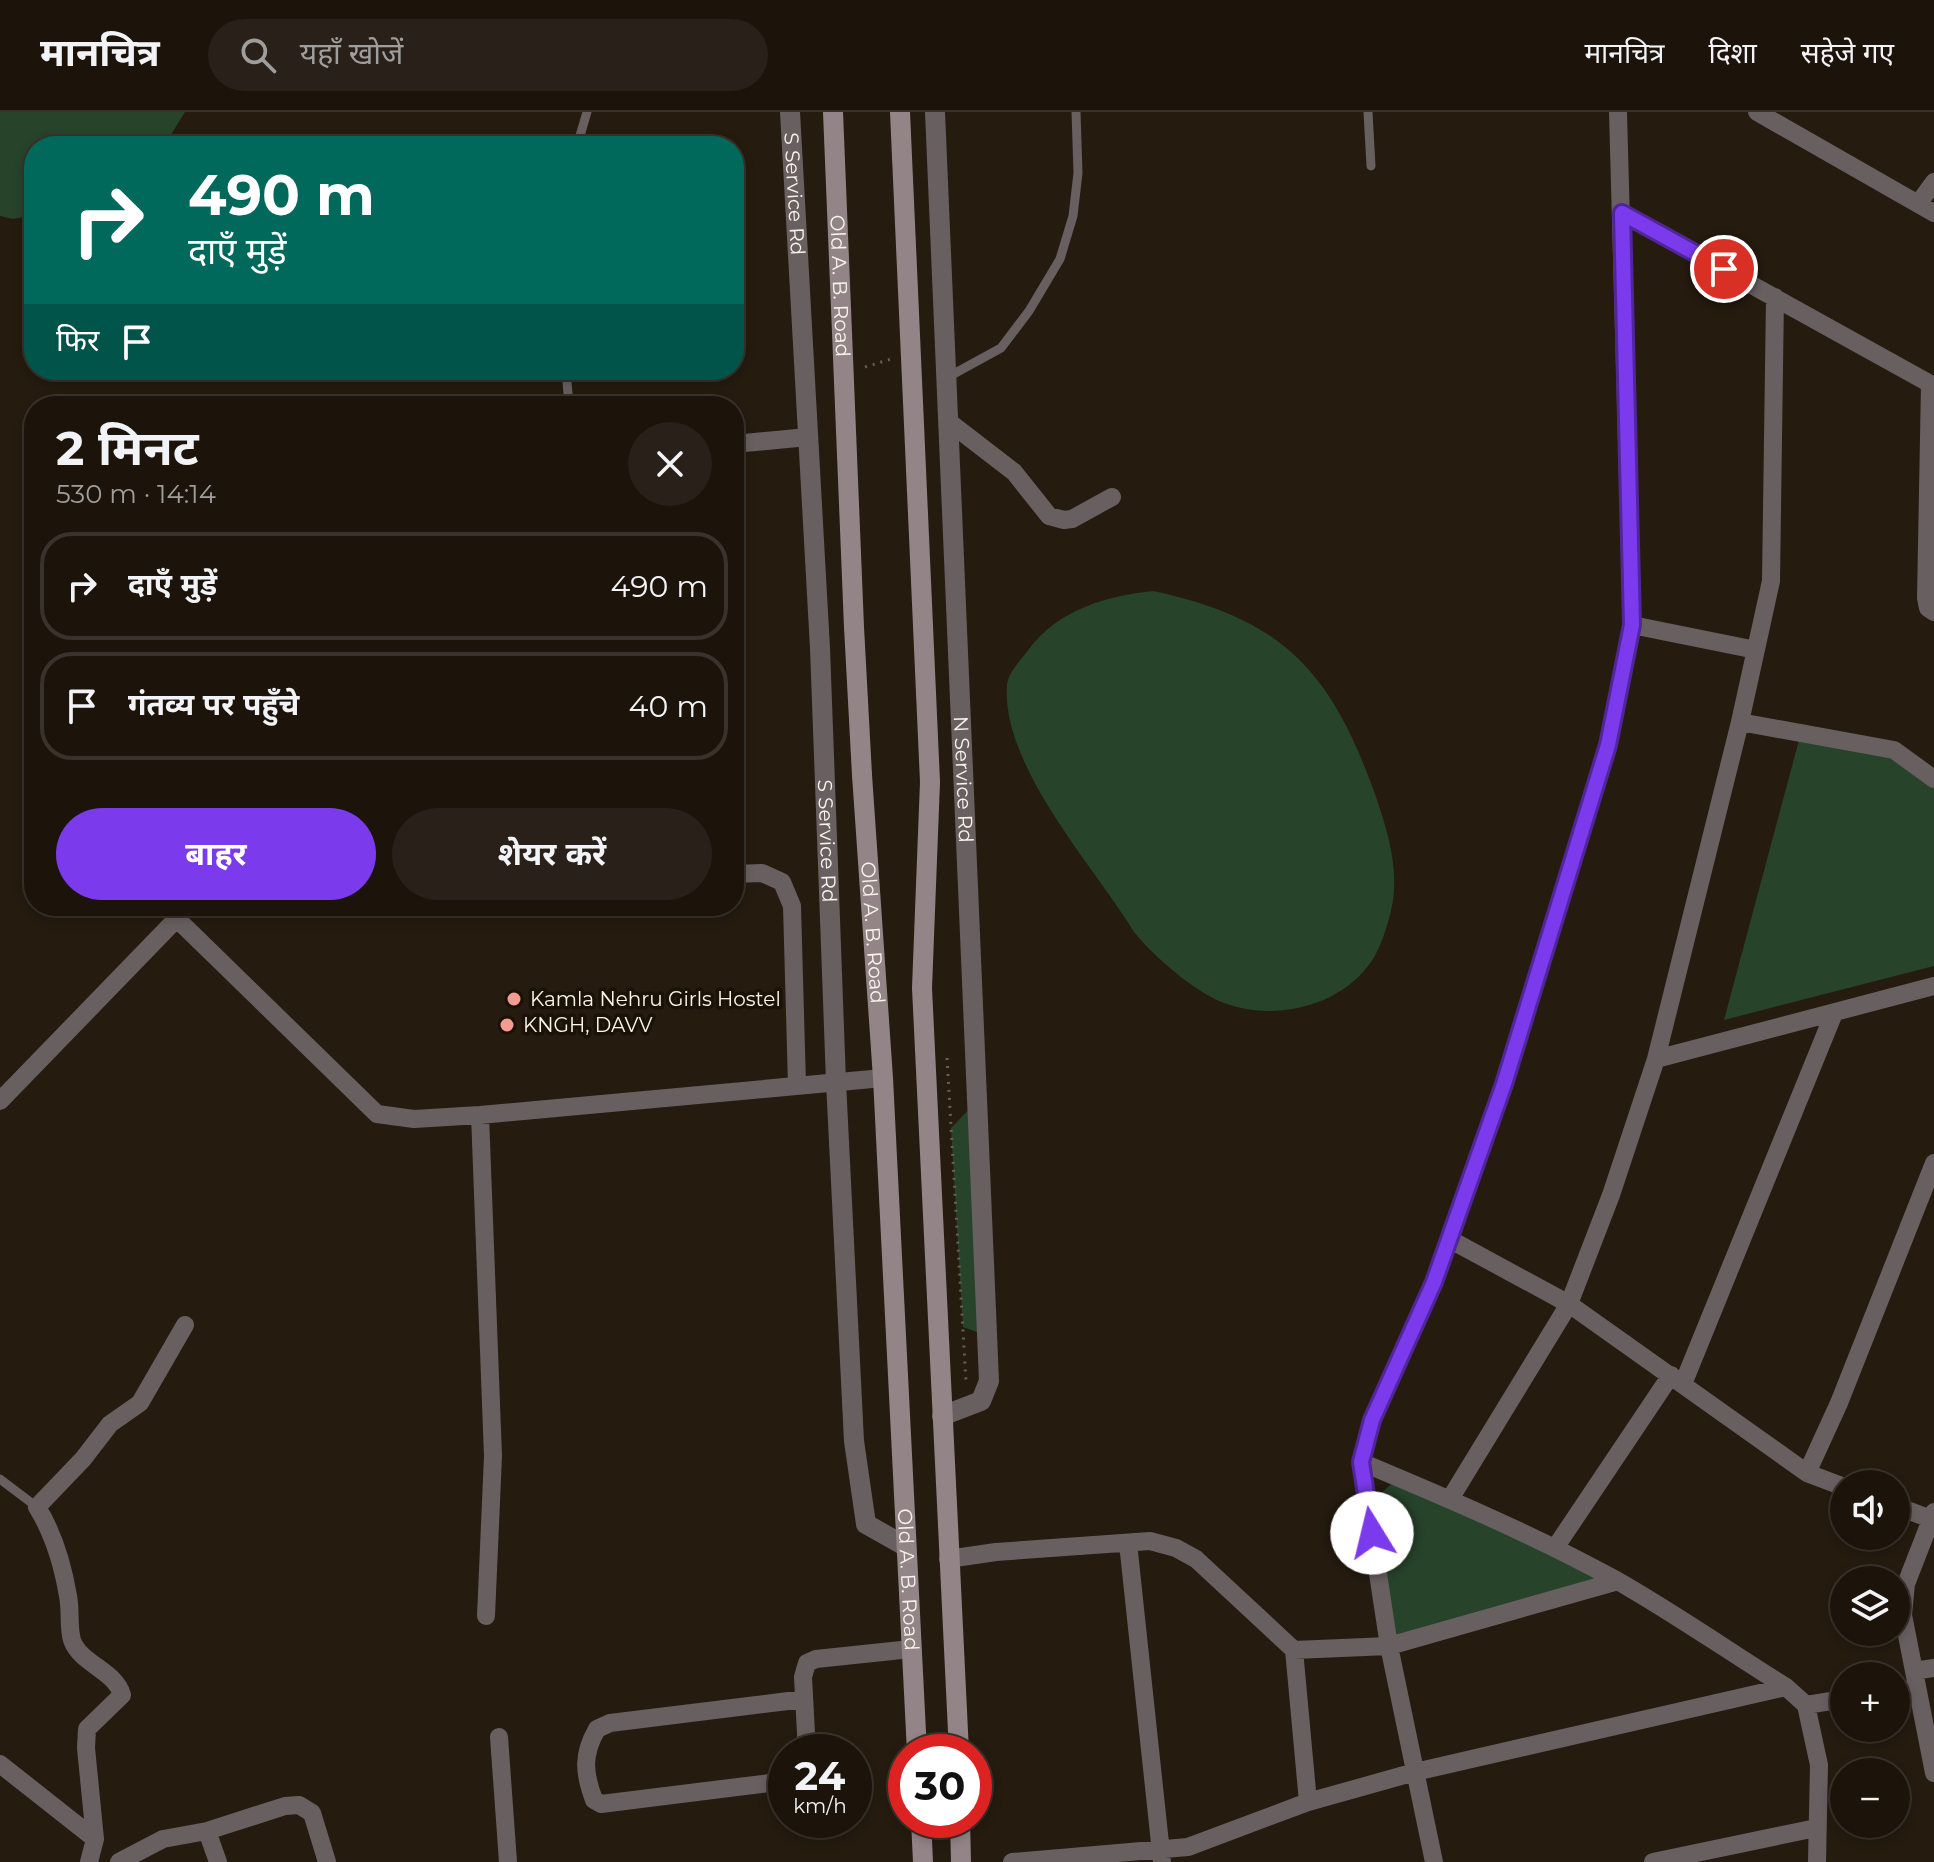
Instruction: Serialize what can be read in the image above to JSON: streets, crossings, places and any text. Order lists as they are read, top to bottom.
{
  "streets": {
    "main road": ["Old A. B. Road"],
    "street": ["S Service Rd", "N Service Rd"]
  },
  "crossings": [
    ["S Service Rd", "Old A. B. Road"]
  ],
  "places": ["Kamla Nehru Girls Hostel", "KNGH, DAVV"],
  "page": {
    "header": "मानचित्र",
    "search": "यहाँ खोजें",
    "nav": ["मानचित्र", "दिशा", "सहेजे गए"],
    "turn": ["490 m", "दाएँ मुड़ें"],
    "then": "फिर",
    "heading": ["2 मिनट", "530 m · 14:14"],
    "list": [
      {
        "name": "दाएँ मुड़ें",
        "value": "490 m"
      },
      {
        "name": "गंतव्य पर पहुँचे",
        "value": "40 m"
      }
    ],
    "buttons": ["बाहर", "शेयर करें"],
    "map_buttons": ["+", "−"],
    "speed": "24 km/h",
    "limit": "30"
  }
}
